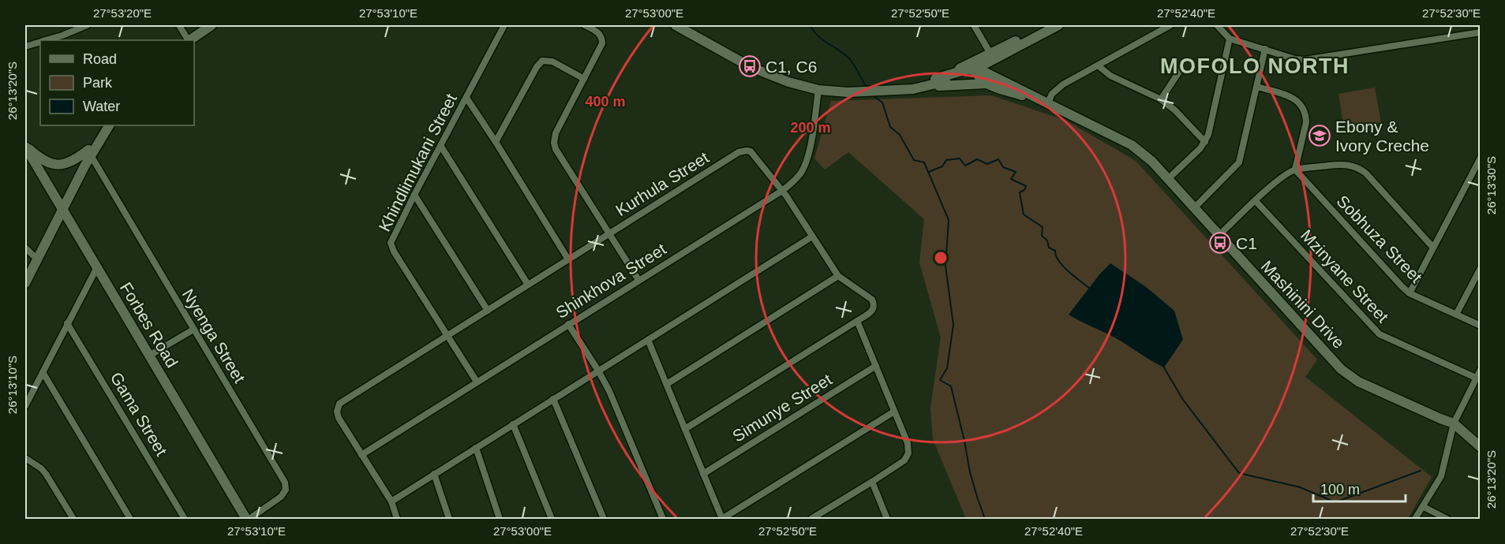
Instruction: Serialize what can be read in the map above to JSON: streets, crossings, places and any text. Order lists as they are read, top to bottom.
{
  "streets": {
    "street": [
      "Khindlimukani Street",
      "Kurhula Street",
      "Sobhuza Street",
      "Mzinyane Street",
      "Shinkhova Street",
      "Mashinini Drive",
      "Forbes Road",
      "Nyenga Street",
      "Simunye Street",
      "Gama Street"
    ]
  },
  "crossings": [
    ["Khindlimukani Street", "Kurhula Street"],
    ["Khindlimukani Street", "Shinkhova Street"],
    ["Kurhula Street", "Shinkhova Street"],
    ["Forbes Road", "Nyenga Street"]
  ],
  "districts": ["MOFOLO NORTH"],
  "places": {
    "bus stop": ["C1, C6", "C1"],
    "school or university": ["Ebony & Ivory Creche"]
  },
  "legend": ["Road", "Park", "Water"],
  "scale_bar": "100 m",
  "coordinates": [
    "27°53'20\"E",
    "27°53'10\"E",
    "27°53'00\"E",
    "27°52'50\"E",
    "27°52'40\"E",
    "27°52'30\"E",
    "26°13'20\"S",
    "26°13'30\"S",
    "26°13'10\"S"
  ],
  "rings": ["400 m", "200 m"]
}
